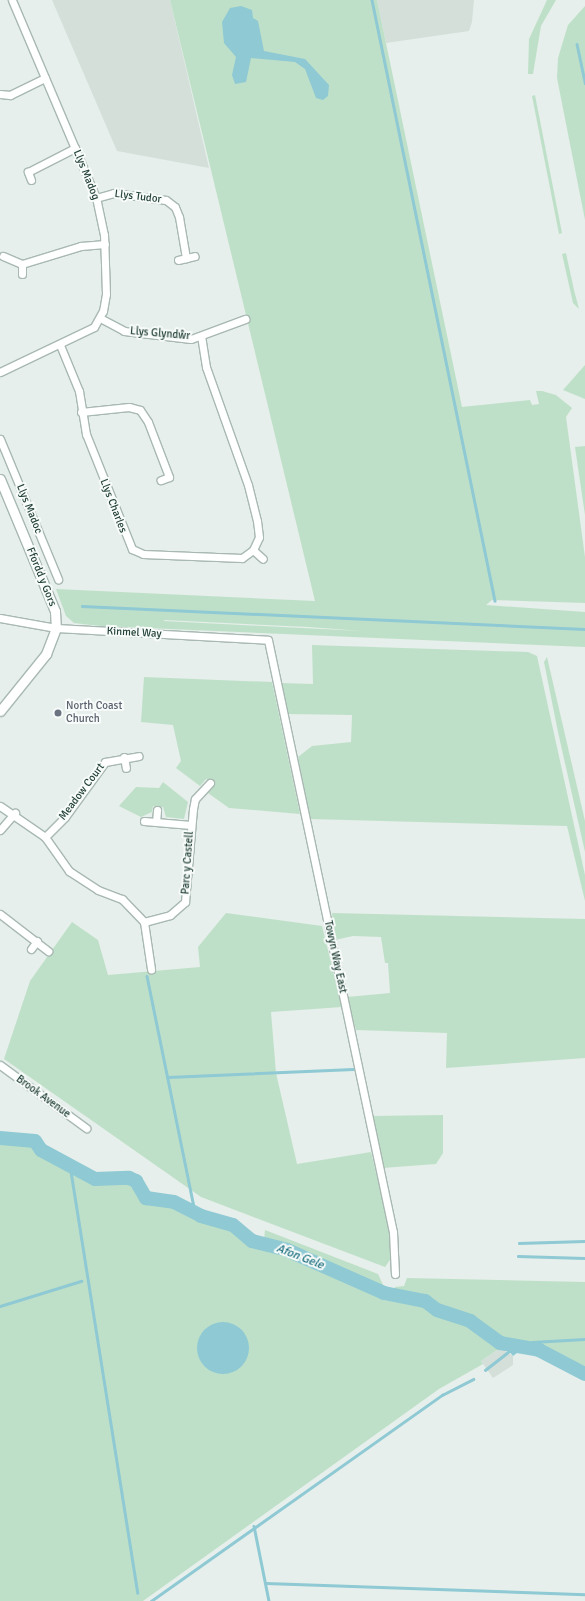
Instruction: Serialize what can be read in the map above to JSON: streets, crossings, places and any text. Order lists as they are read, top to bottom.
{
  "streets": {
    "street": [
      "Llys Madog",
      "Llys Tudor",
      "Llys Glyndŵr",
      "Llys Charles",
      "Llys Madoc",
      "Ffordd y Gors",
      "Kinmel Way",
      "Meadow Court",
      "Parc y Castell",
      "Towyn Way East",
      "Brook Avenue"
    ]
  },
  "crossings": [
    ["Llys Madog", "Llys Tudor"],
    ["Llys Madog", "Llys Glyndŵr"],
    ["Ffordd y Gors", "Kinmel Way"],
    ["Kinmel Way", "Towyn Way East"]
  ],
  "water": ["Afon Gele"],
  "places": ["North Coast Church"]
}
